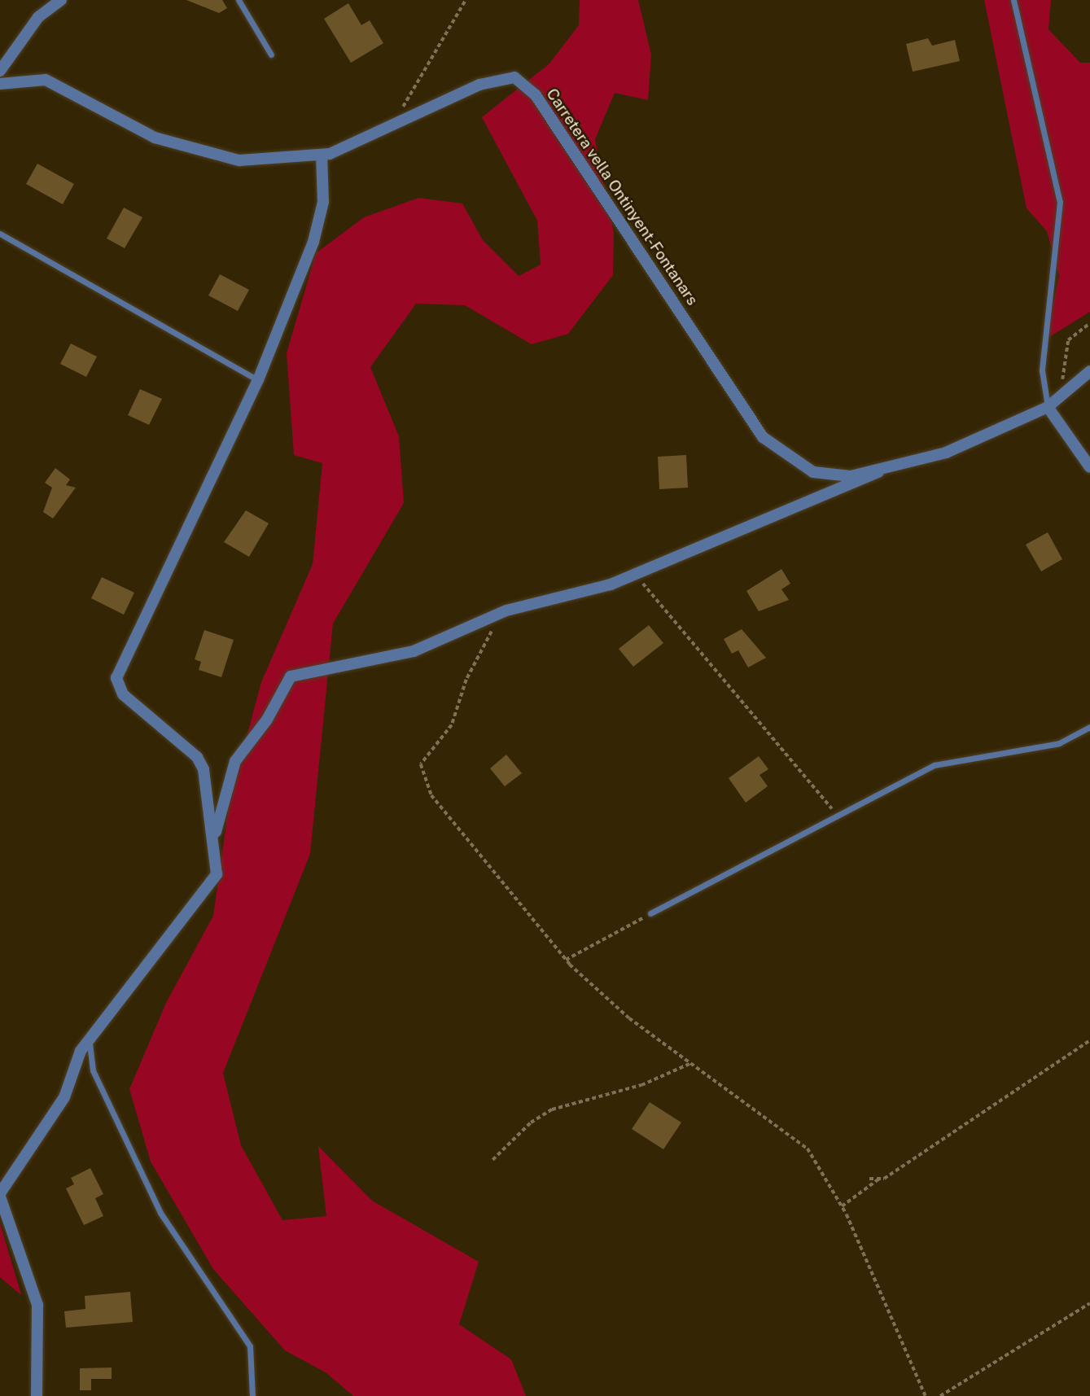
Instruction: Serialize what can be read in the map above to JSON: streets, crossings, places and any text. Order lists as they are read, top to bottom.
{
  "streets": {
    "street": ["Carretera vella Ontinyent-Fontanars"]
  }
}
